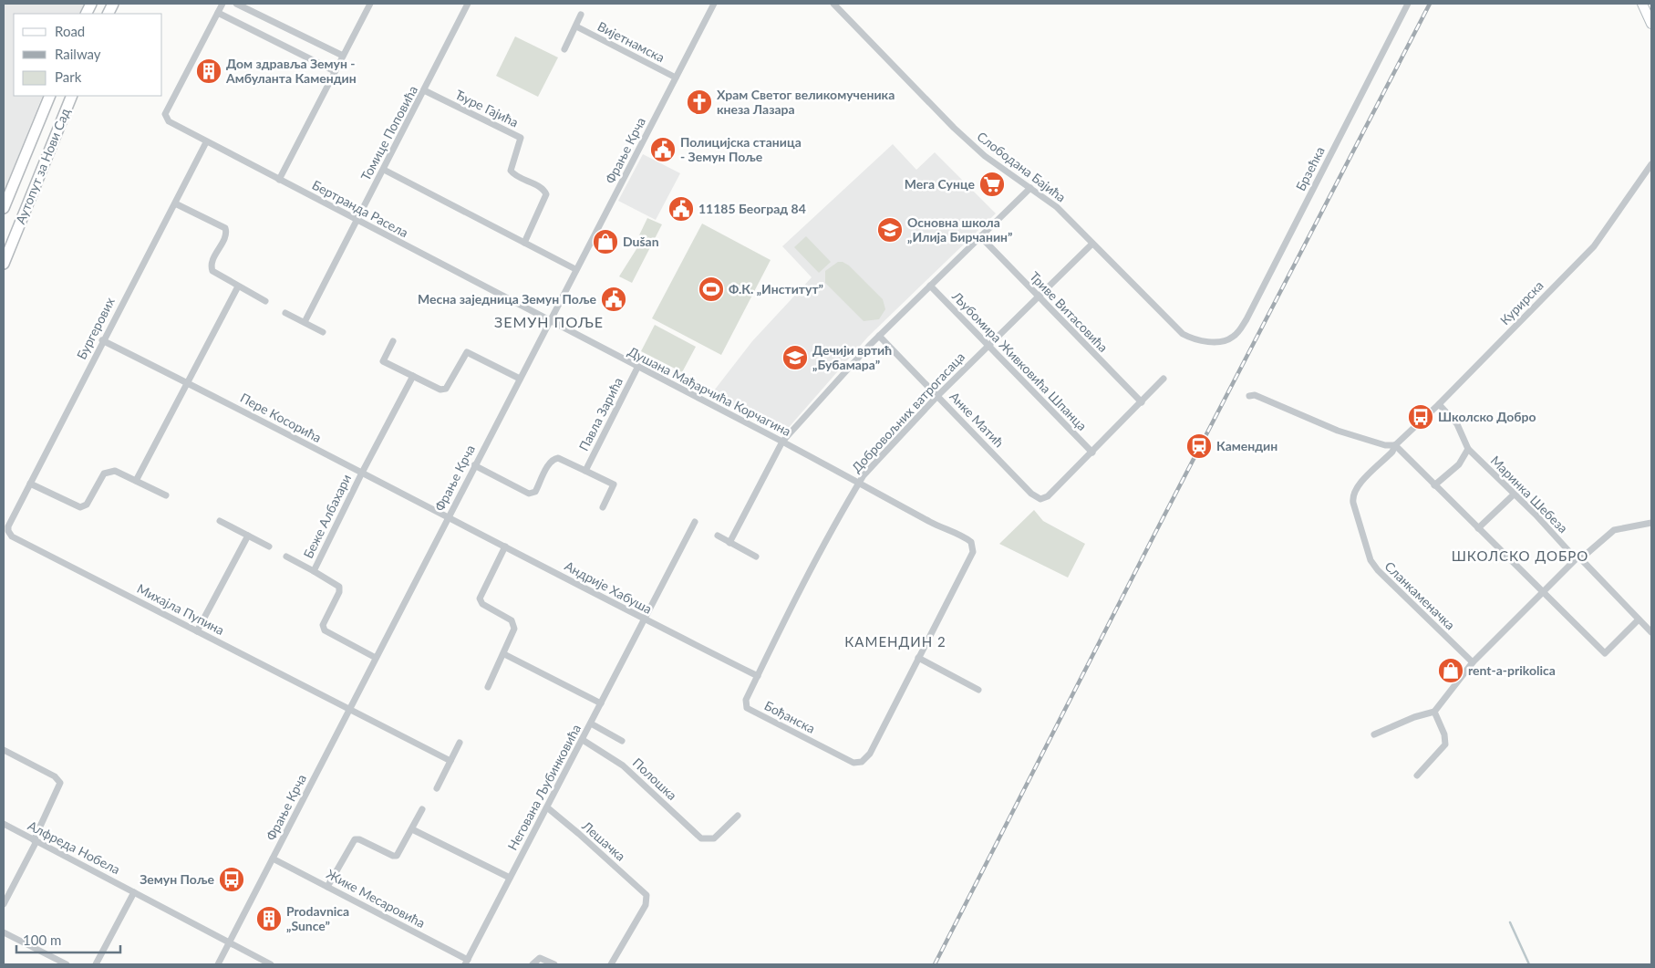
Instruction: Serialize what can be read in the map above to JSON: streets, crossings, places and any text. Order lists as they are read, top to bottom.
{
  "streets": {
    "main road": ["Аутопут за Нови Сад"],
    "street": [
      "Вијетнамска",
      "Ђуре Гајића",
      "Томице Поповића",
      "Фрање Крча",
      "Слободана Бајића",
      "Брзећка",
      "Бертранда Расела",
      "Курирска",
      "Триве Витасовића",
      "Бургерових",
      "Љубомира Живковића Шпанца",
      "Душана Мађарчића Корчагина",
      "Добровољних ватрогасаца",
      "Павла Зарића",
      "Пере Косорића",
      "Анке Матић",
      "Маринка Шебеза",
      "Беже Албахари",
      "Андрије Хабуша",
      "Сланкаменачка",
      "Михајла Пупина",
      "Бођанска",
      "Полошка",
      "Негована Љубинковића",
      "Лешачка",
      "Алфреда Нобела",
      "Жике Месаровића"
    ]
  },
  "crossings": [
    ["Вијетнамска", "Фрање Крча"],
    ["Ђуре Гајића", "Томице Поповића"],
    ["Томице Поповића", "Бертранда Расела"],
    ["Фрање Крча", "Бертранда Расела"],
    ["Фрање Крча", "Душана Мађарчића Корчагина"],
    ["Фрање Крча", "Павла Зарића"],
    ["Фрање Крча", "Пере Косорића"],
    ["Фрање Крча", "Беже Албахари"],
    ["Фрање Крча", "Андрије Хабуша"],
    ["Фрање Крча", "Михајла Пупина"],
    ["Фрање Крча", "Алфреда Нобела"],
    ["Фрање Крча", "Жике Месаровића"],
    ["Слободана Бајића", "Брзећка"],
    ["Слободана Бајића", "Добровољних ватрогасаца"],
    ["Бертранда Расела", "Бургерових"],
    ["Бертранда Расела", "Душана Мађарчића Корчагина"],
    ["Курирска", "Маринка Шебеза"],
    ["Курирска", "Сланкаменачка"],
    ["Триве Витасовића", "Добровољних ватрогасаца"],
    ["Бургерових", "Пере Косорића"],
    ["Бургерових", "Михајла Пупина"],
    ["Љубомира Живковића Шпанца", "Добровољних ватрогасаца"],
    ["Љубомира Живковића Шпанца", "Анке Матић"],
    ["Душана Мађарчића Корчагина", "Добровољних ватрогасаца"],
    ["Душана Мађарчића Корчагина", "Павла Зарића"],
    ["Душана Мађарчића Корчагина", "Бођанска"],
    ["Добровољних ватрогасаца", "Анке Матић"],
    ["Добровољних ватрогасаца", "Андрије Хабуша"],
    ["Добровољних ватрогасаца", "Бођанска"],
    ["Пере Косорића", "Беже Албахари"],
    ["Пере Косорића", "Андрије Хабуша"],
    ["Андрије Хабуша", "Бођанска"],
    ["Андрије Хабуша", "Негована Љубинковића"],
    ["Полошка", "Негована Љубинковића"],
    ["Негована Љубинковића", "Лешачка"],
    ["Негована Љубинковића", "Жике Месаровића"]
  ],
  "districts": ["ЗЕМУН ПОЉЕ", "ШКОЛСКО ДОБРО", "КАМЕНДИН 2"],
  "places": {
    "building": ["Дом здравља Земун - Амбуланта Камендин", "Prodavnica „Sunce”"],
    "church": ["Храм Светог великомученика кнеза Лазара"],
    "public building": ["Полицијска станица - Земун Поље", "11185 Београд 84", "Месна заједница Земун Поље"],
    "supermarket": ["Мега Сунце"],
    "school or university": ["Основна школа „Илија Бирчанин”", "Дечији вртић „Бубамара”"],
    "shop": ["Dušan", "rent-a-prikolica"],
    "sports": ["Ф.К. „Институт”"],
    "bus stop": ["Школско Добро", "Земун Поље"],
    "station": ["Камендин"]
  },
  "legend": ["Road", "Railway", "Park"],
  "scale_bar": "100 m"
}
